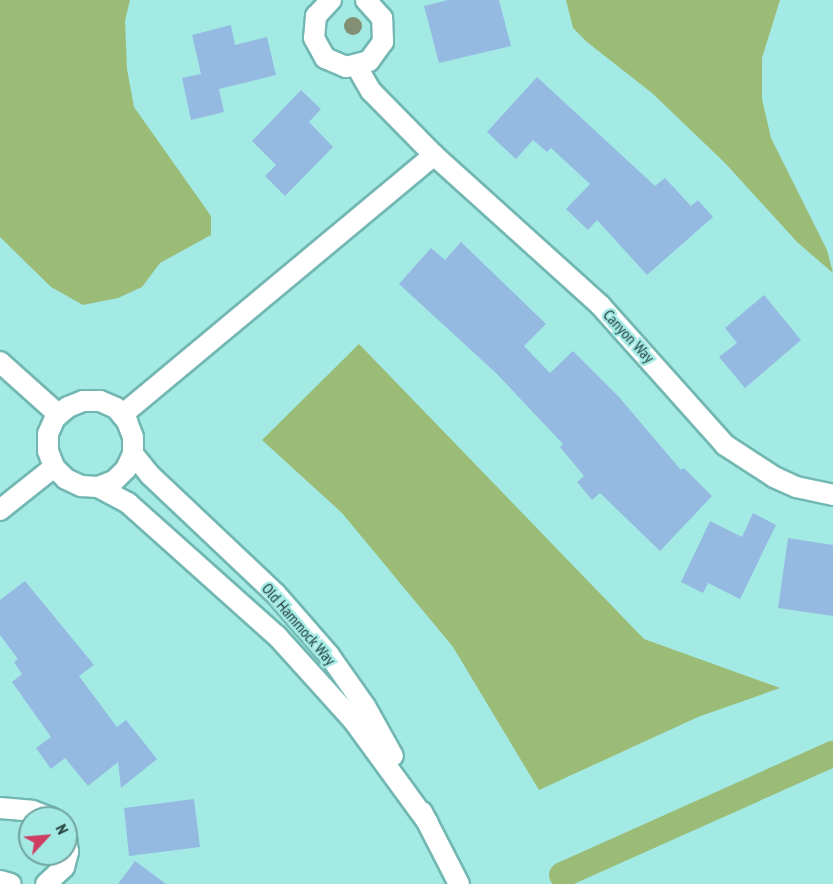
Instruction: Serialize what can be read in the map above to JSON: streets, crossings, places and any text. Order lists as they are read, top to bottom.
{
  "streets": {
    "street": ["Canyon Way", "Old Hammock Way"]
  },
  "north": "top right"
}
